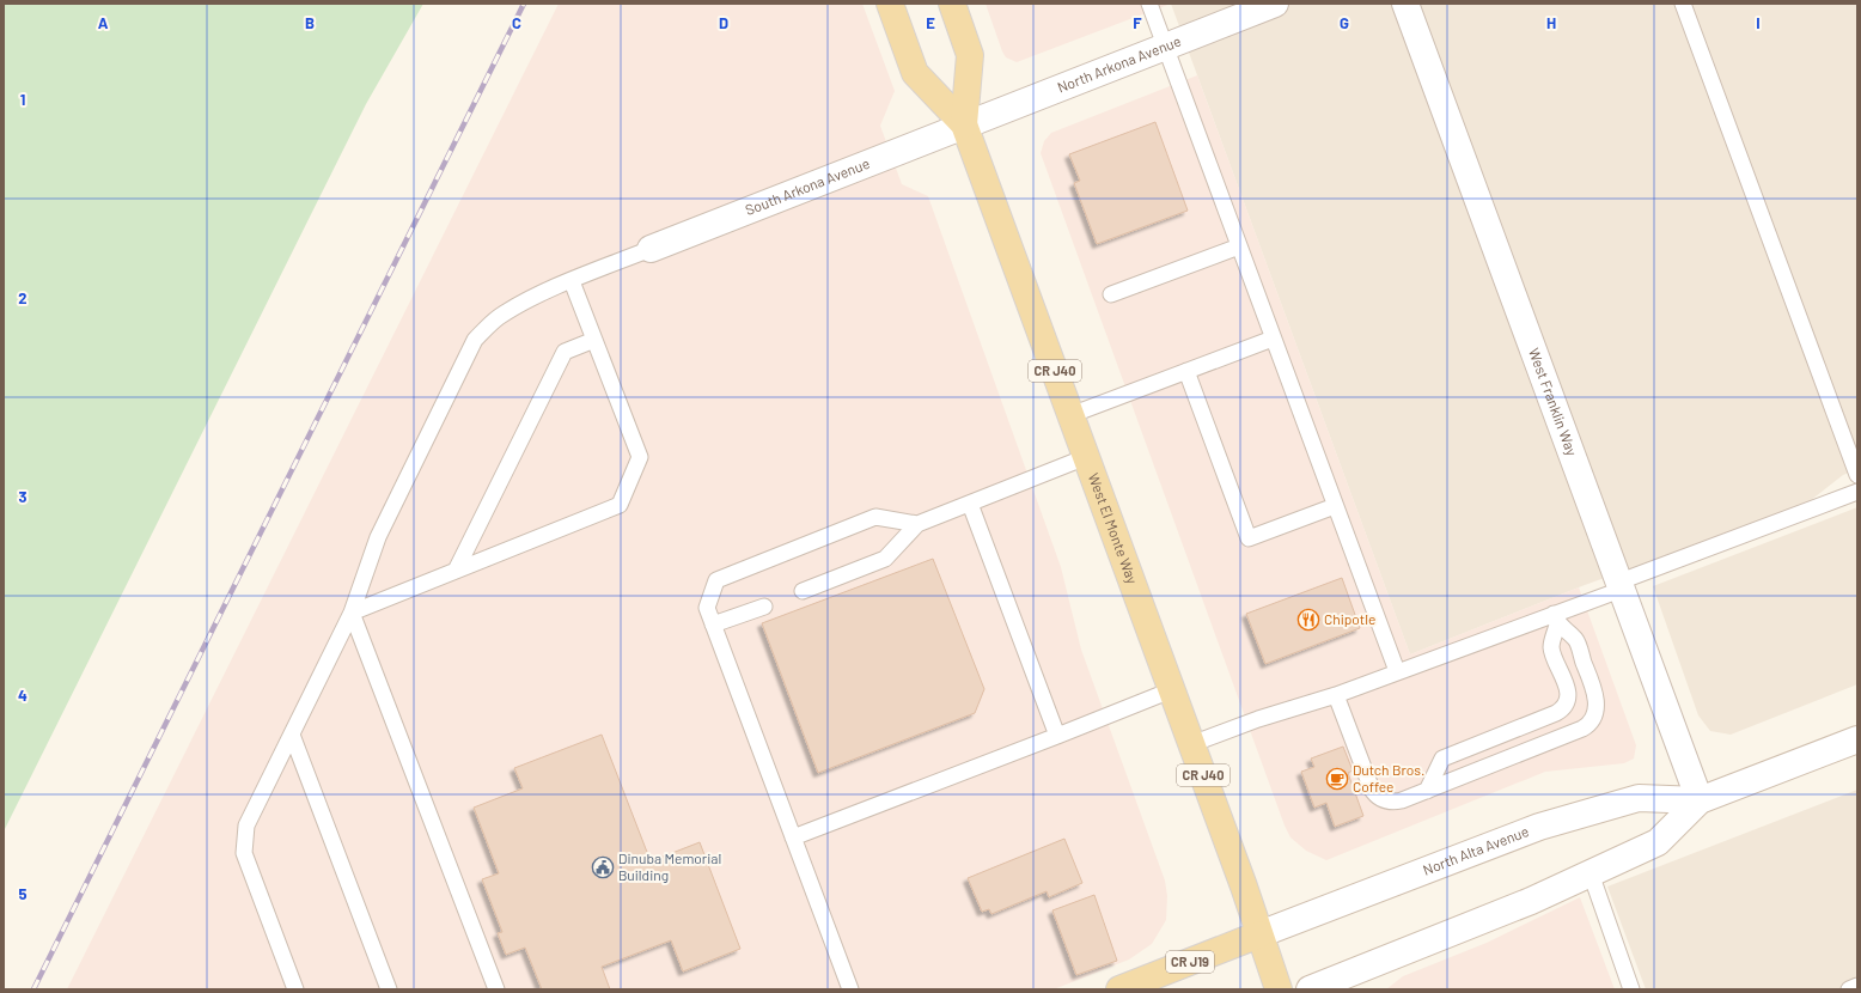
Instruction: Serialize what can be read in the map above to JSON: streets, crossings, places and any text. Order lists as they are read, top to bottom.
{
  "streets": {
    "main road": ["CR J40", "West El Monte Way", "CR J19"],
    "street": [
      "North Arkona Avenue",
      "South Arkona Avenue",
      "West Franklin Way",
      "North Alta Avenue"
    ]
  },
  "crossings": [
    ["North Arkona Avenue", "South Arkona Avenue"],
    ["North Arkona Avenue", "West El Monte Way"],
    ["South Arkona Avenue", "West El Monte Way"],
    ["CR J40", "West El Monte Way"],
    ["CR J40", "North Alta Avenue"],
    ["CR J40", "CR J19"],
    ["West Franklin Way", "North Alta Avenue"],
    ["West El Monte Way", "North Alta Avenue"],
    ["West El Monte Way", "CR J19"],
    ["North Alta Avenue", "CR J19"]
  ],
  "places": {
    "restaurant": ["Chipotle"],
    "cafe": ["Dutch Bros. Coffee"],
    "public building": ["Dinuba Memorial Building"]
  },
  "grid": {
    "columns": [
      "A",
      "B",
      "C",
      "D",
      "E",
      "F",
      "G",
      "H",
      "I"
    ],
    "rows": [
      "1",
      "2",
      "3",
      "4",
      "5"
    ]
  }
}
